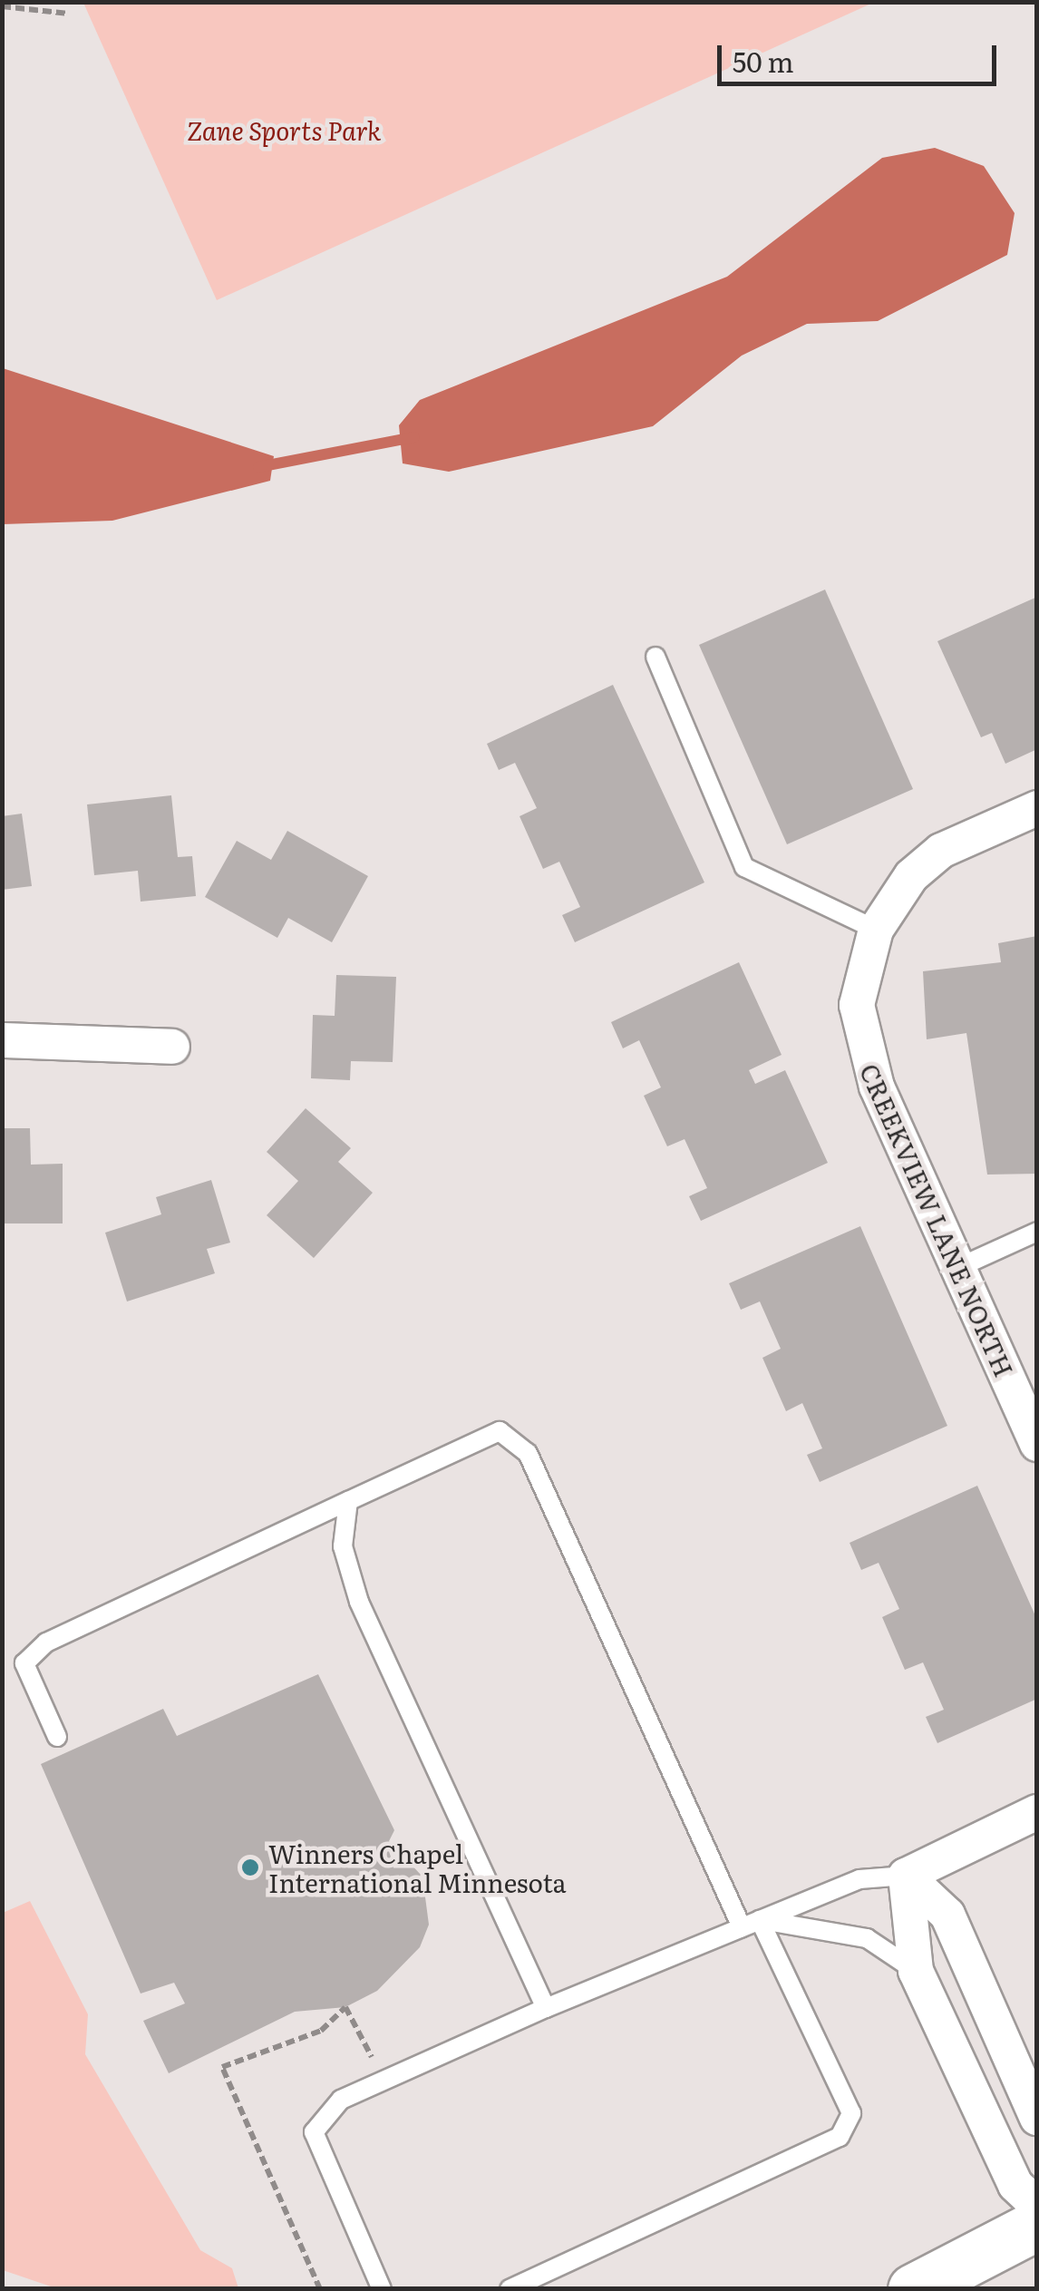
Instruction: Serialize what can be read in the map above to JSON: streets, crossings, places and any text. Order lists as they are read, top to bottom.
{
  "streets": {
    "street": ["CREEKVIEW LANE NORTH"]
  },
  "parks": ["Zane Sports Park"],
  "places": ["Winners Chapel International Minnesota"],
  "scale_bar": "50 m"
}
